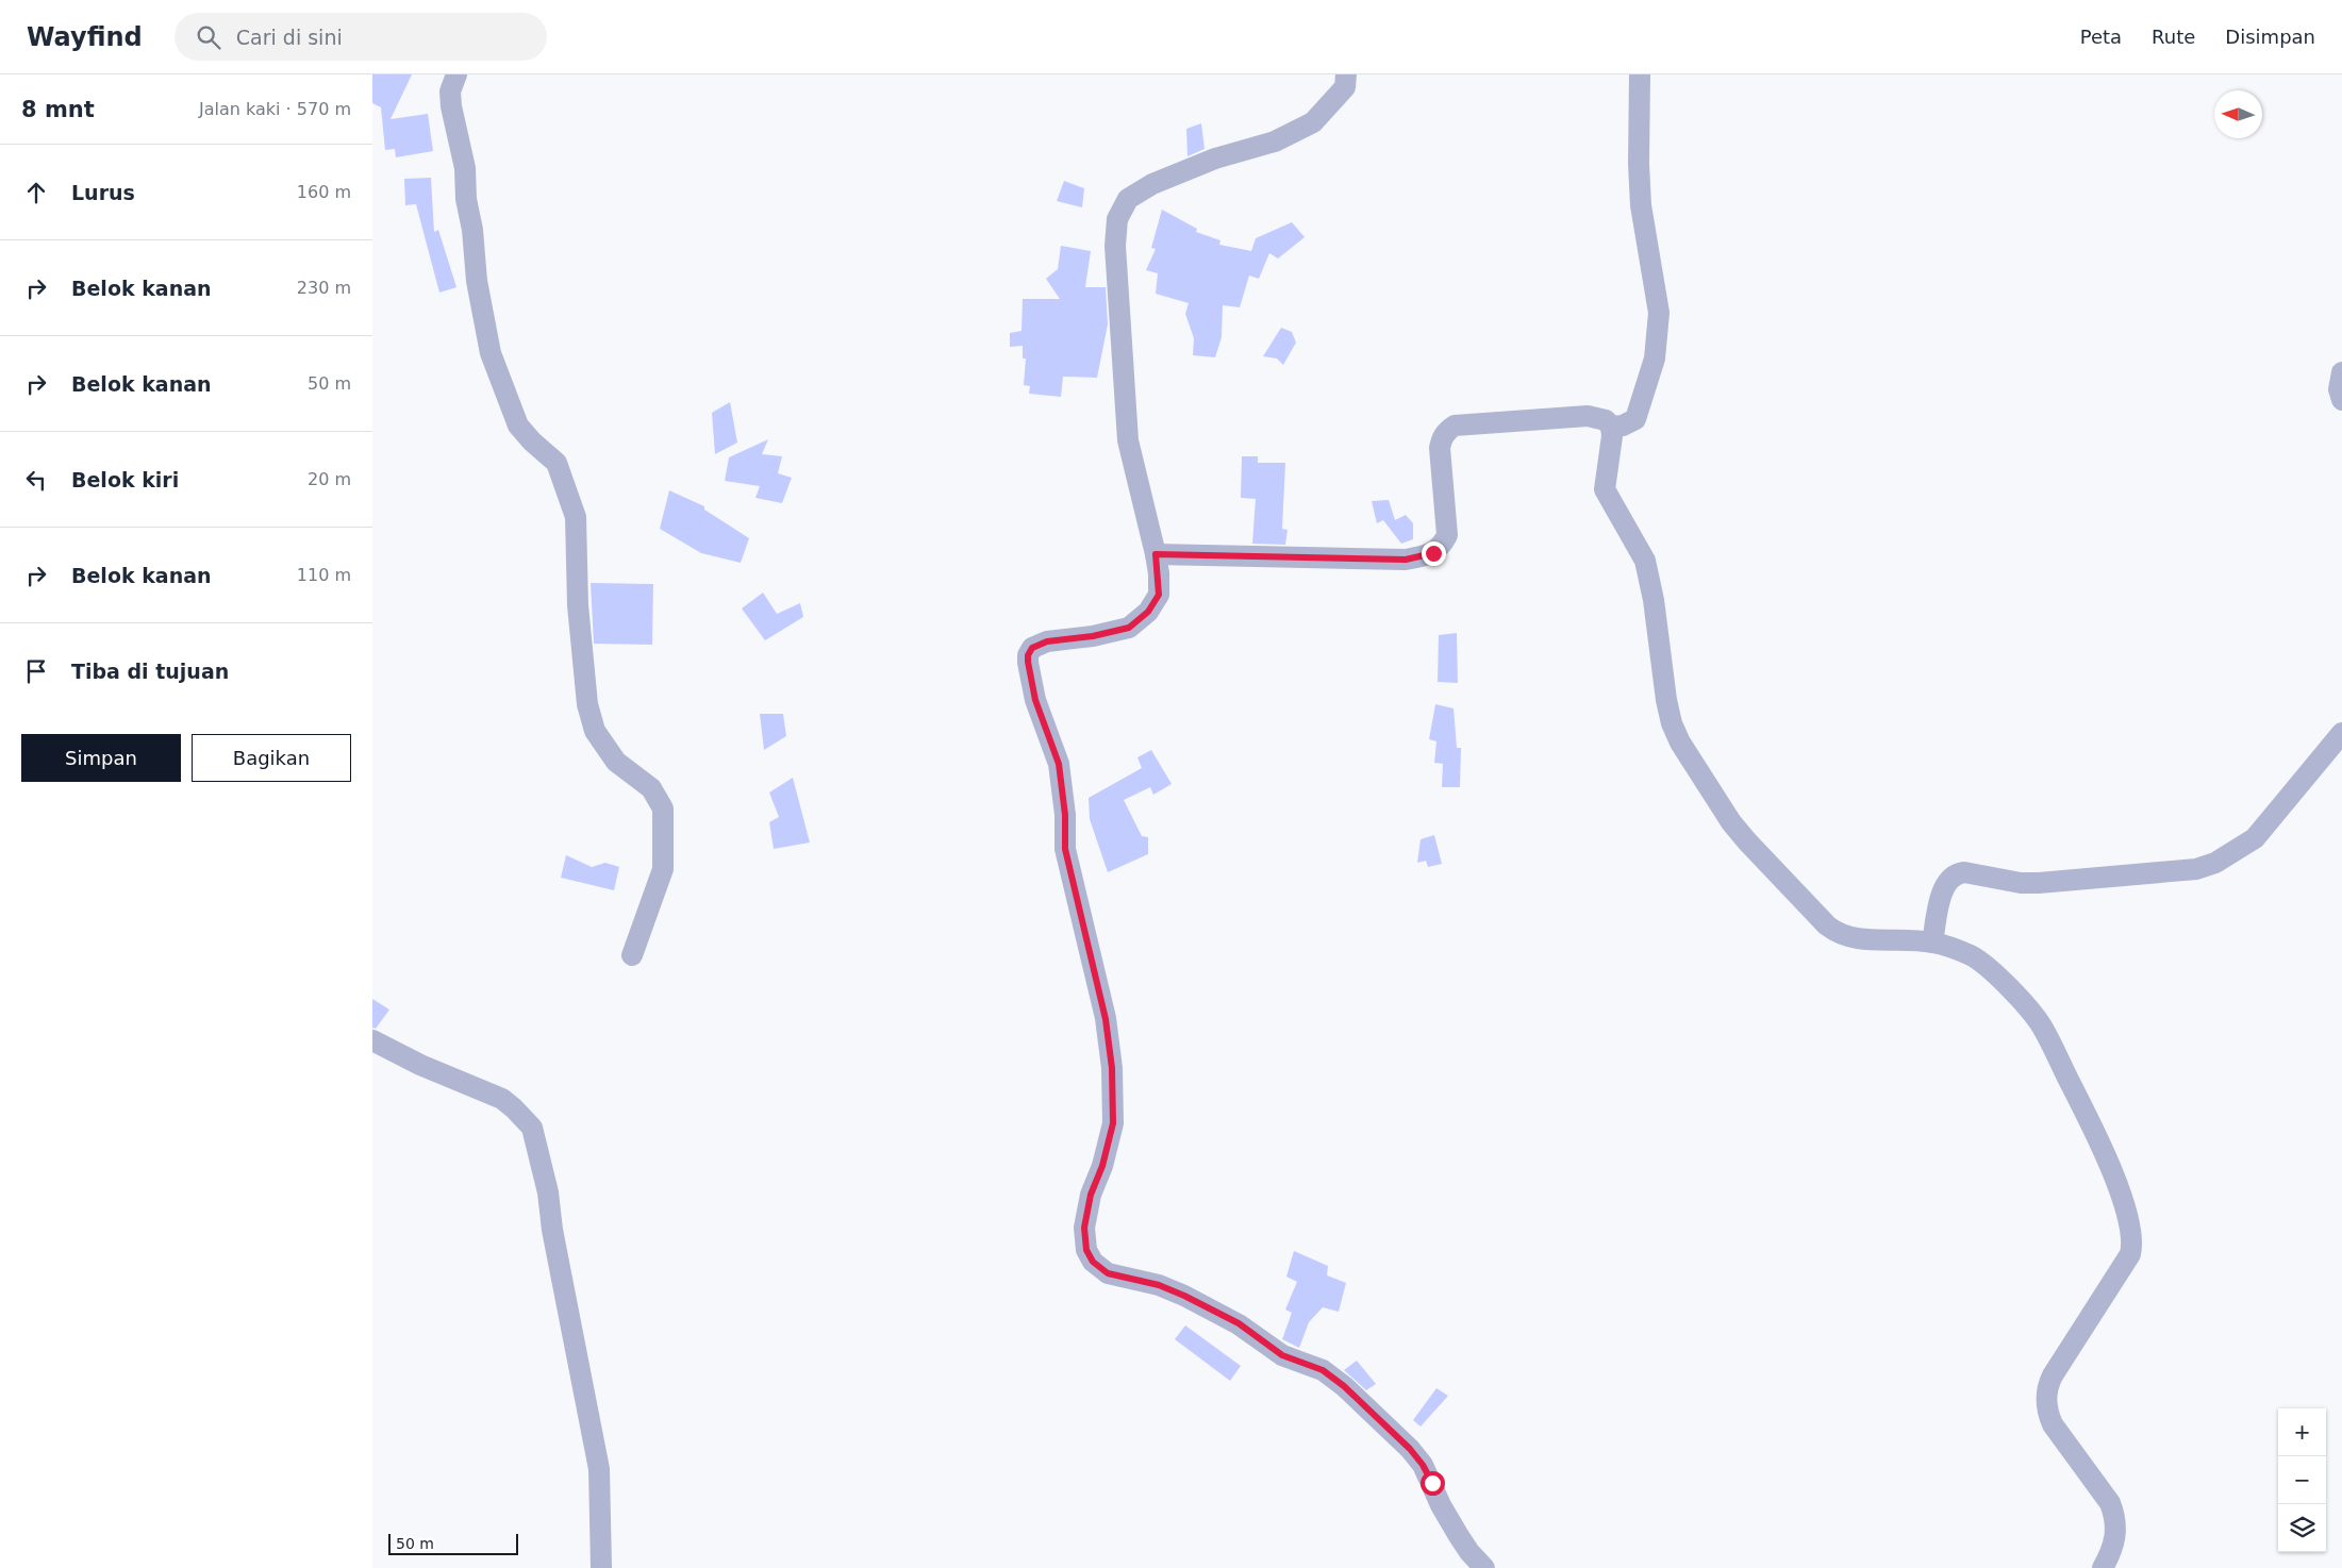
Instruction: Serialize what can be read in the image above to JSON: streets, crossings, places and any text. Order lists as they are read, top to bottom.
{
  "scale_bar": "50 m",
  "north": "left",
  "page": {
    "header": "Wayfind",
    "search": "Cari di sini",
    "nav": ["Peta", "Rute", "Disimpan"],
    "heading": ["8 mnt", "Jalan kaki · 570 m"],
    "list": [
      ["Lurus", "160 m"],
      ["Belok kanan", "230 m"],
      ["Belok kanan", "50 m"],
      ["Belok kiri", "20 m"],
      ["Belok kanan", "110 m"],
      "Tiba di tujuan"
    ],
    "buttons": ["Simpan", "Bagikan"],
    "map_buttons": ["+", "−"],
    "scale": "50 m"
  }
}
